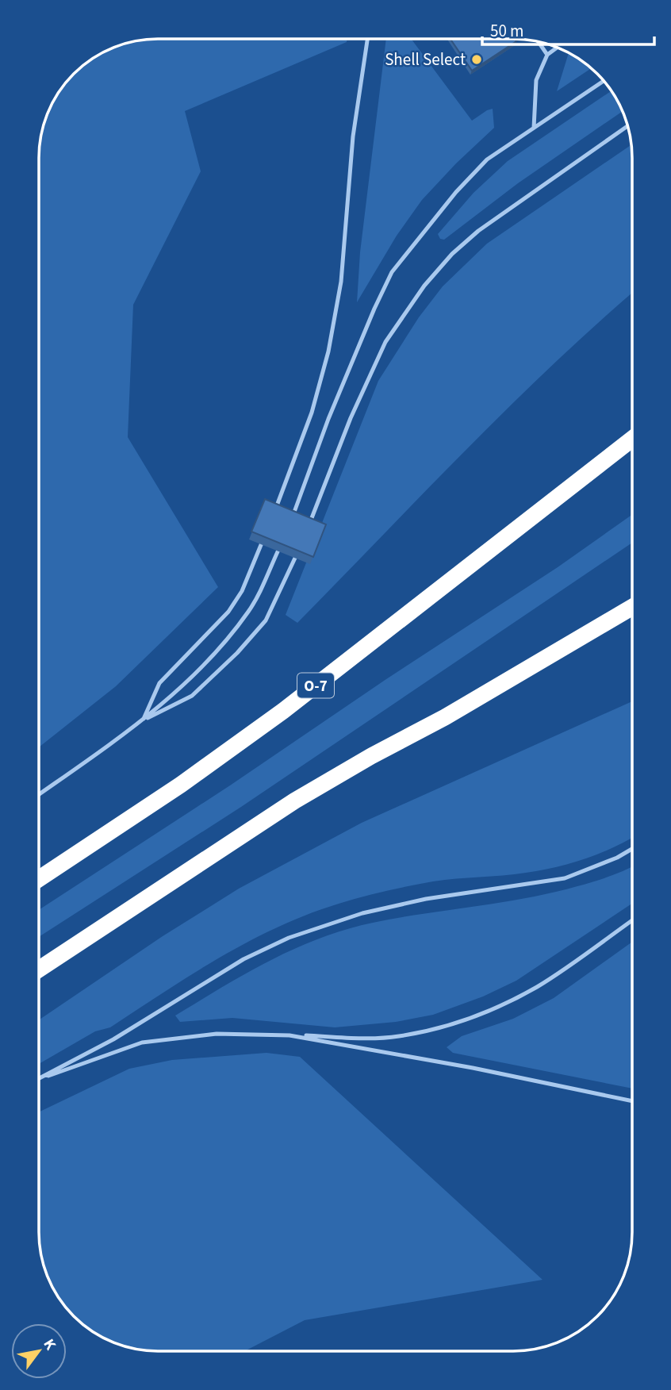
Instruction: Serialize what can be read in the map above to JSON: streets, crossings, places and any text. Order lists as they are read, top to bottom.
{
  "streets": {
    "highway": ["O-7"]
  },
  "places": ["Shell Select"],
  "scale_bar": "50 m",
  "north": "top right"
}
